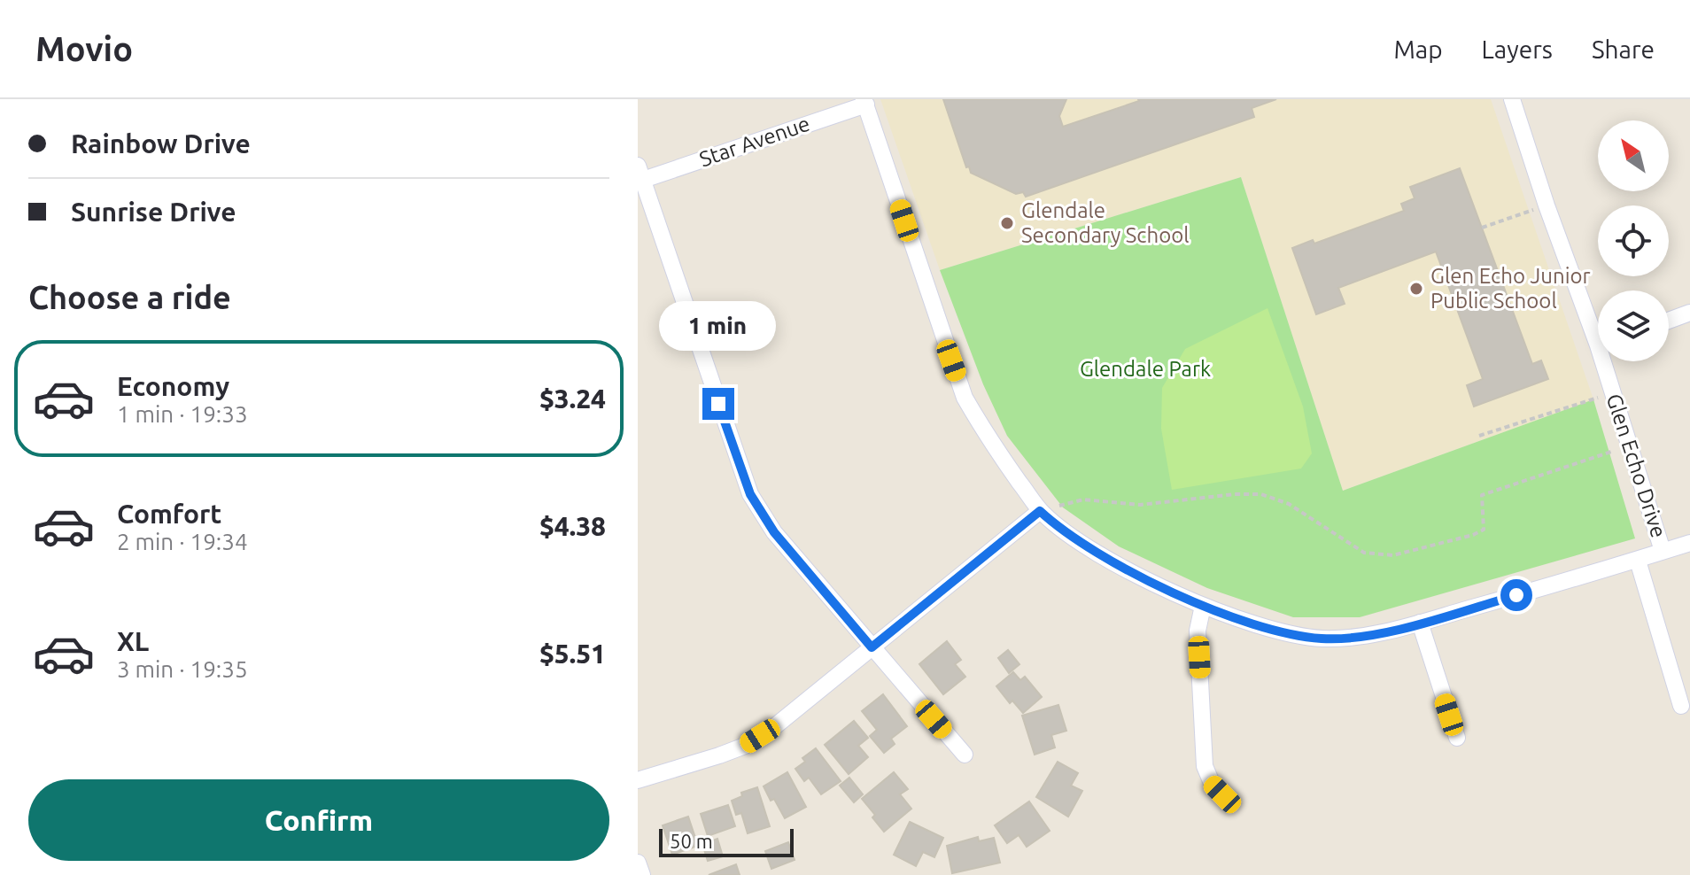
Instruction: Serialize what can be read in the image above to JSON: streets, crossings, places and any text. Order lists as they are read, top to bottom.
{
  "streets": {
    "street": ["Star Avenue", "Glen Echo Drive"]
  },
  "parks": ["Glendale Park"],
  "places": ["Glendale Secondary School", "Glen Echo Junior Public School"],
  "scale_bar": "50 m",
  "north": "top left",
  "page": {
    "header": "Movio",
    "nav": ["Map", "Layers", "Share"],
    "banner": ["Rainbow Drive", "Sunrise Drive"],
    "heading": "Choose a ride",
    "bubble": "1 min",
    "list": [
      {
        "name": "Economy",
        "note": "1 min · 19:33",
        "value": "$3.24"
      },
      {
        "name": "Comfort",
        "note": "2 min · 19:34",
        "value": "$4.38"
      },
      {
        "name": "XL",
        "note": "3 min · 19:35",
        "value": "$5.51"
      }
    ],
    "buttons": "Confirm",
    "scale": "50 m"
  }
}
